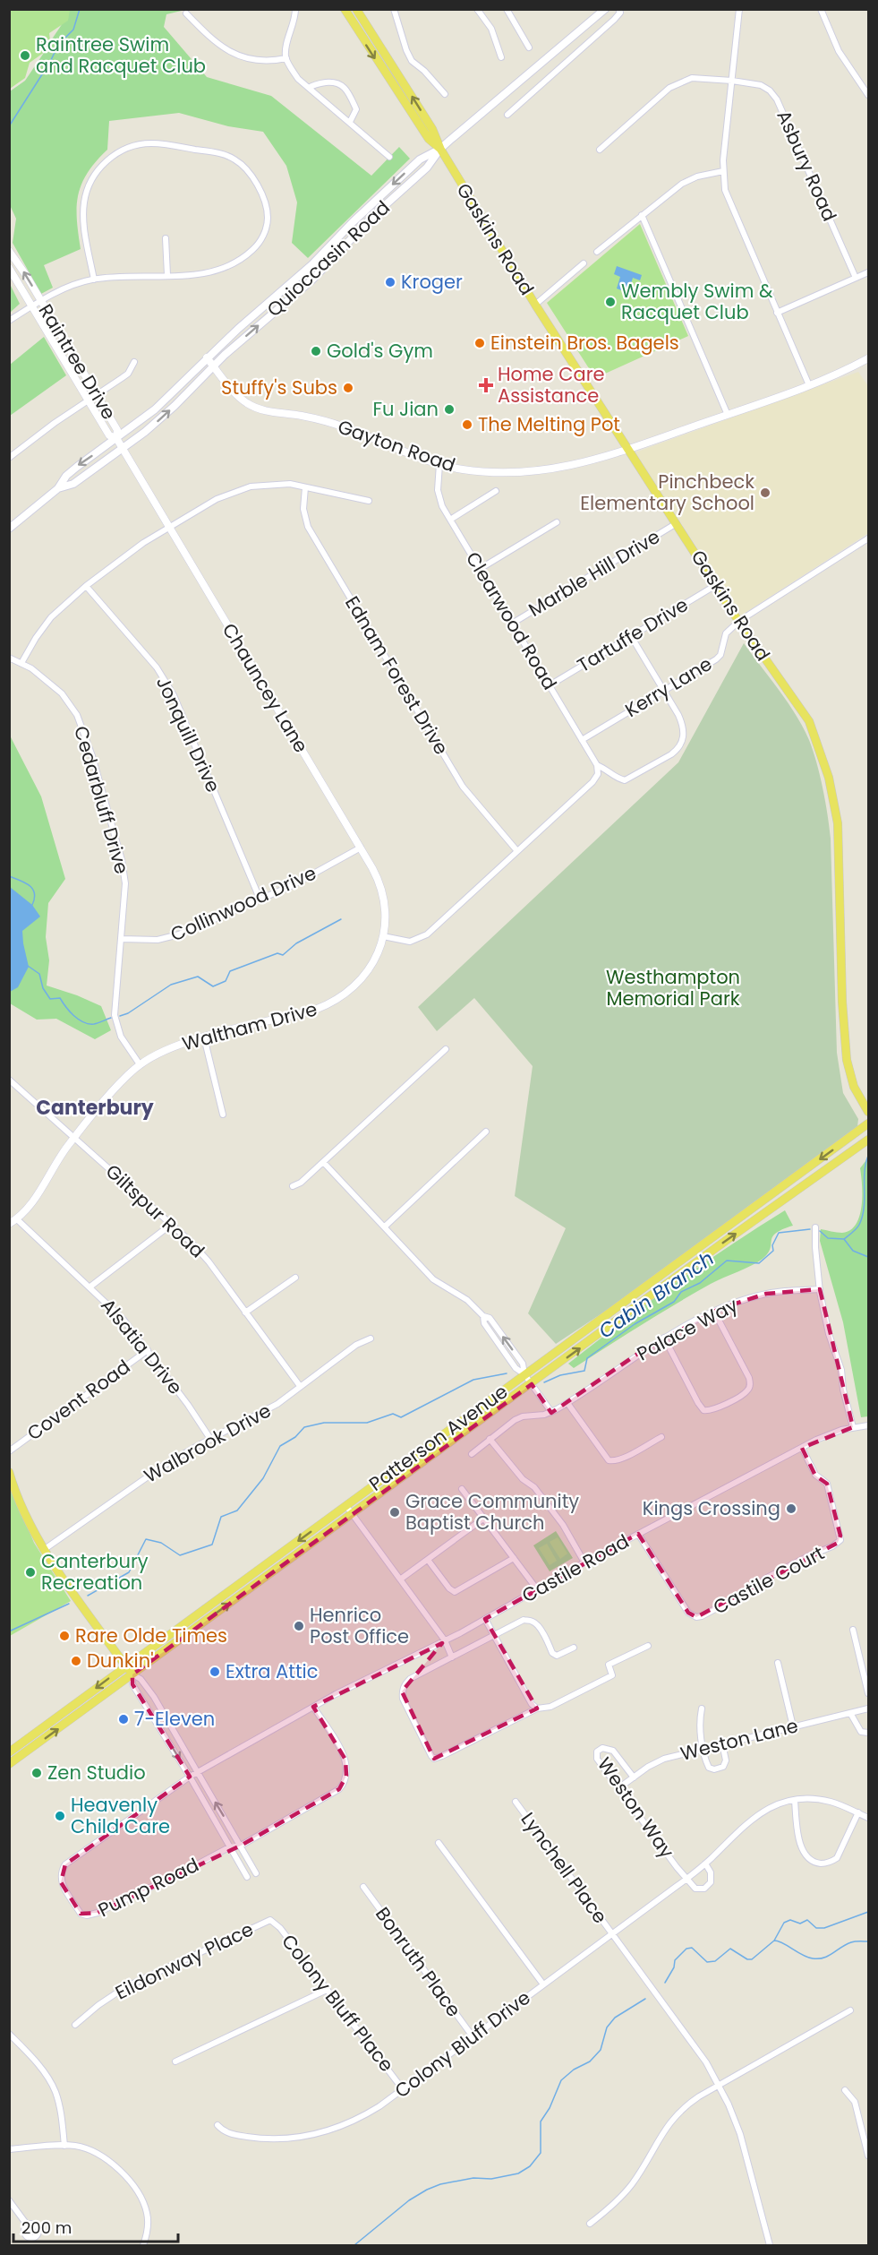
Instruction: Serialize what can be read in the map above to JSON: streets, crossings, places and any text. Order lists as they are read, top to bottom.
{
  "streets": {
    "main road": ["Gaskins Road", "Quioccasin Road", "Patterson Avenue"],
    "street": [
      "Asbury Road",
      "Raintree Drive",
      "Gayton Road",
      "Marble Hill Drive",
      "Clearwood Road",
      "Tartuffe Drive",
      "Ednam Forest Drive",
      "Kerry Lane",
      "Chauncey Lane",
      "Jonquill Drive",
      "Cedarbluff Drive",
      "Collinwood Drive",
      "Waltham Drive",
      "Giltspur Road",
      "Palace Way",
      "Alsatia Drive",
      "Covent Road",
      "Walbrook Drive",
      "Castile Road",
      "Castile Court",
      "Weston Lane",
      "Weston Way",
      "Lynchell Place",
      "Pump Road",
      "Eildonway Place",
      "Bonruth Place",
      "Colony Bluff Place",
      "Colony Bluff Drive"
    ]
  },
  "crossings": [
    ["Gaskins Road", "Quioccasin Road"],
    ["Gaskins Road", "Gayton Road"],
    ["Gaskins Road", "Marble Hill Drive"],
    ["Gaskins Road", "Tartuffe Drive"],
    ["Gaskins Road", "Kerry Lane"],
    ["Quioccasin Road", "Gayton Road"],
    ["Raintree Drive", "Chauncey Lane"],
    ["Gayton Road", "Clearwood Road"],
    ["Marble Hill Drive", "Clearwood Road"],
    ["Clearwood Road", "Tartuffe Drive"],
    ["Clearwood Road", "Ednam Forest Drive"],
    ["Clearwood Road", "Kerry Lane"],
    ["Chauncey Lane", "Collinwood Drive"],
    ["Chauncey Lane", "Waltham Drive"],
    ["Jonquill Drive", "Collinwood Drive"],
    ["Cedarbluff Drive", "Collinwood Drive"],
    ["Cedarbluff Drive", "Waltham Drive"],
    ["Waltham Drive", "Giltspur Road"],
    ["Waltham Drive", "Alsatia Drive"],
    ["Giltspur Road", "Walbrook Drive"],
    ["Alsatia Drive", "Covent Road"],
    ["Alsatia Drive", "Walbrook Drive"],
    ["Castile Road", "Castile Court"],
    ["Castile Road", "Pump Road"],
    ["Weston Lane", "Weston Way"],
    ["Weston Way", "Colony Bluff Drive"],
    ["Lynchell Place", "Colony Bluff Drive"],
    ["Eildonway Place", "Colony Bluff Place"],
    ["Bonruth Place", "Colony Bluff Drive"],
    ["Colony Bluff Place", "Colony Bluff Drive"]
  ],
  "districts": ["Canterbury"],
  "water": ["Cabin Branch"],
  "parks": ["Westhampton Memorial Park"],
  "places": {
    "other": [
      "Raintree Swim and Racquet Club",
      "Kroger",
      "Wembly Swim & Racquet Club",
      "Einstein Bros. Bagels",
      "Gold's Gym",
      "Stuffy's Subs",
      "Fu Jian",
      "The Melting Pot",
      "Pinchbeck Elementary School",
      "Kings Crossing",
      "Grace Community Baptist Church",
      "Canterbury Recreation",
      "Henrico Post Office",
      "Rare Olde Times",
      "Dunkin'",
      "Extra Attic",
      "7-Eleven",
      "Zen Studio",
      "Heavenly Child Care"
    ],
    "health": ["Home Care Assistance"]
  },
  "scale_bar": "200 m"
}
